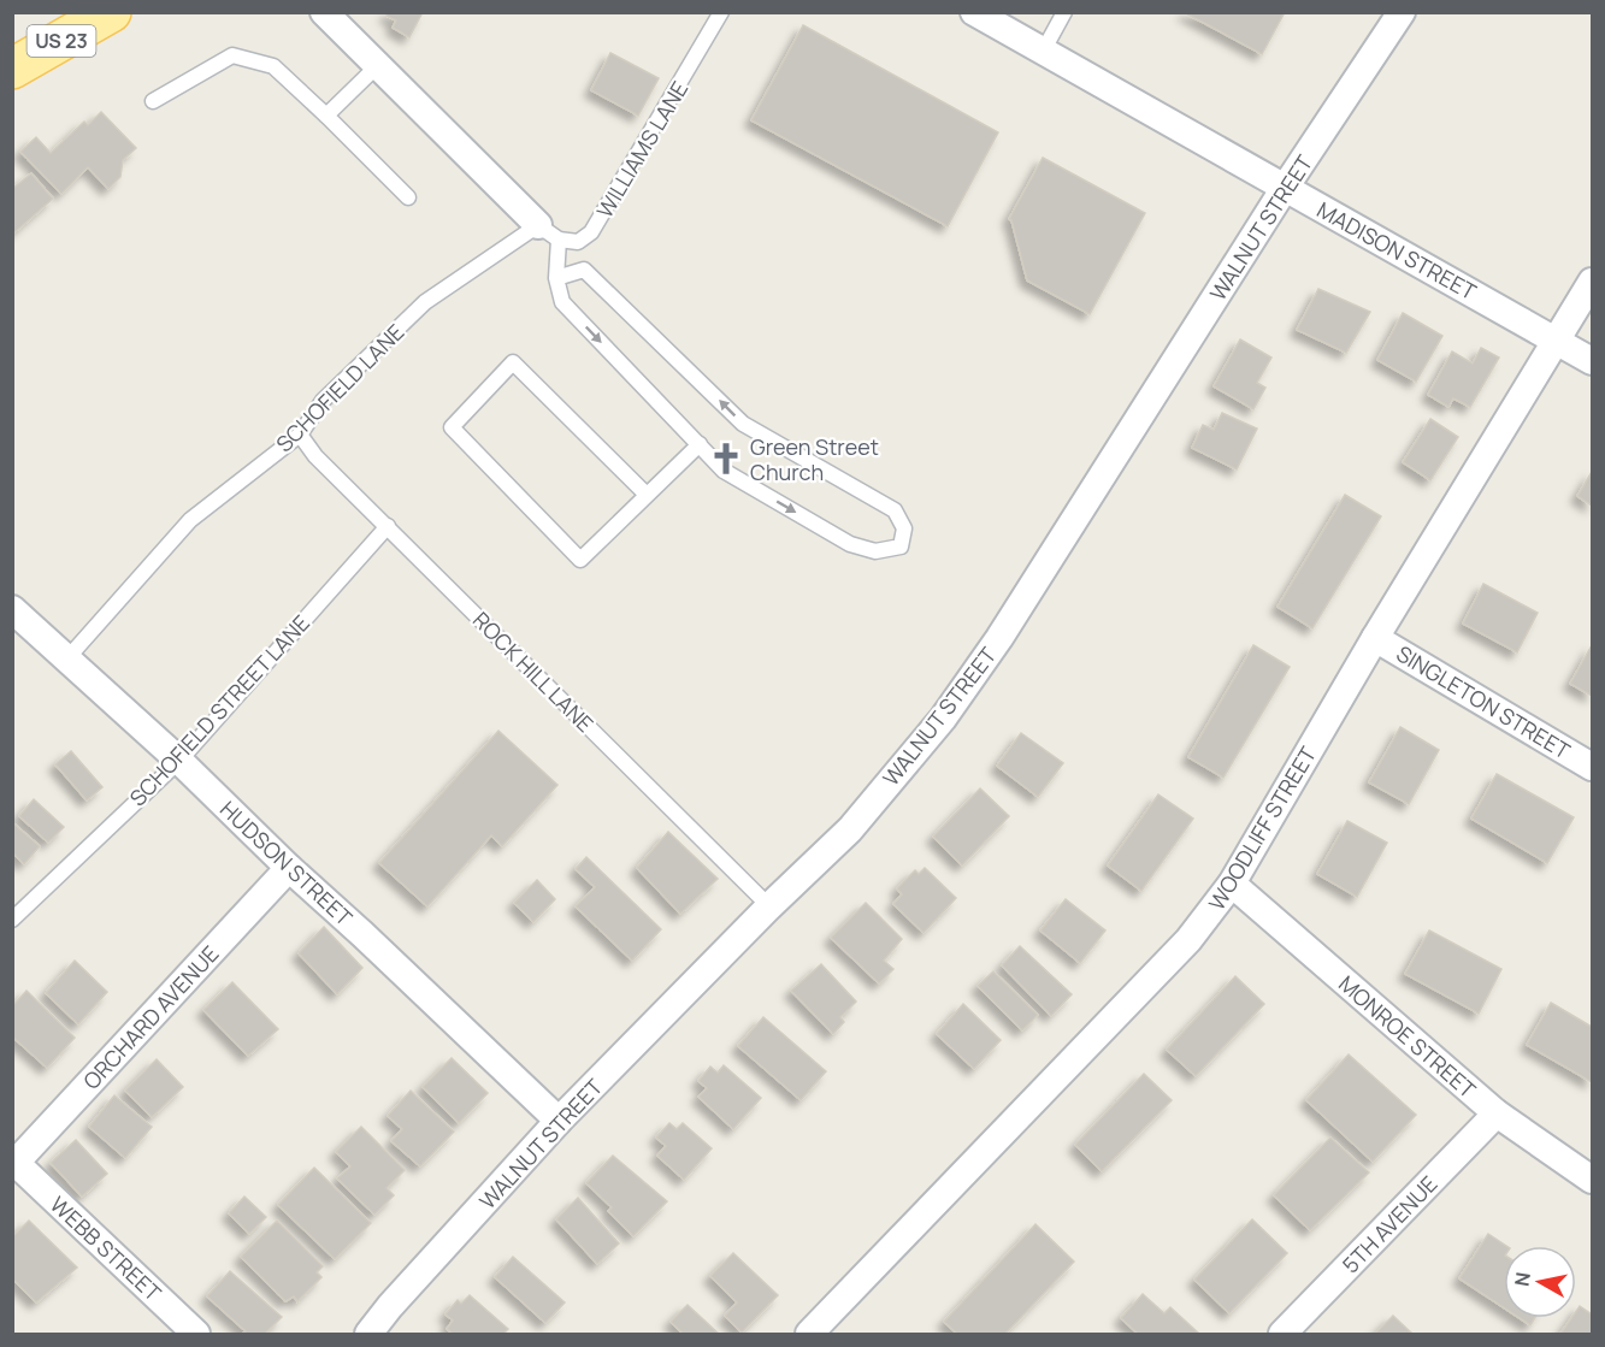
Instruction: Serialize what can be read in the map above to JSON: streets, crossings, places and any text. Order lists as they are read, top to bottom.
{
  "streets": {
    "main road": ["US 23"],
    "street": [
      "WALNUT STREET",
      "MADISON STREET",
      "SINGLETON STREET",
      "WOODLIFF STREET",
      "HUDSON STREET",
      "ORCHARD AVENUE",
      "MONROE STREET",
      "5TH AVENUE",
      "WEBB STREET"
    ],
    "lane": [
      "WILLIAMS LANE",
      "SCHOFIELD LANE",
      "ROCK HILL LANE",
      "SCHOFIELD STREET LANE"
    ]
  },
  "crossings": [
    ["WILLIAMS LANE", "SCHOFIELD LANE"],
    ["WALNUT STREET", "MADISON STREET"],
    ["WALNUT STREET", "ROCK HILL LANE"],
    ["WALNUT STREET", "HUDSON STREET"],
    ["MADISON STREET", "WOODLIFF STREET"],
    ["SCHOFIELD LANE", "ROCK HILL LANE"],
    ["SCHOFIELD LANE", "HUDSON STREET"],
    ["ROCK HILL LANE", "SCHOFIELD STREET LANE"],
    ["SINGLETON STREET", "WOODLIFF STREET"],
    ["SCHOFIELD STREET LANE", "HUDSON STREET"],
    ["WOODLIFF STREET", "MONROE STREET"],
    ["HUDSON STREET", "ORCHARD AVENUE"],
    ["ORCHARD AVENUE", "WEBB STREET"],
    ["MONROE STREET", "5TH AVENUE"]
  ],
  "places": {
    "church": ["Green Street Church"]
  },
  "north": "left"
}
